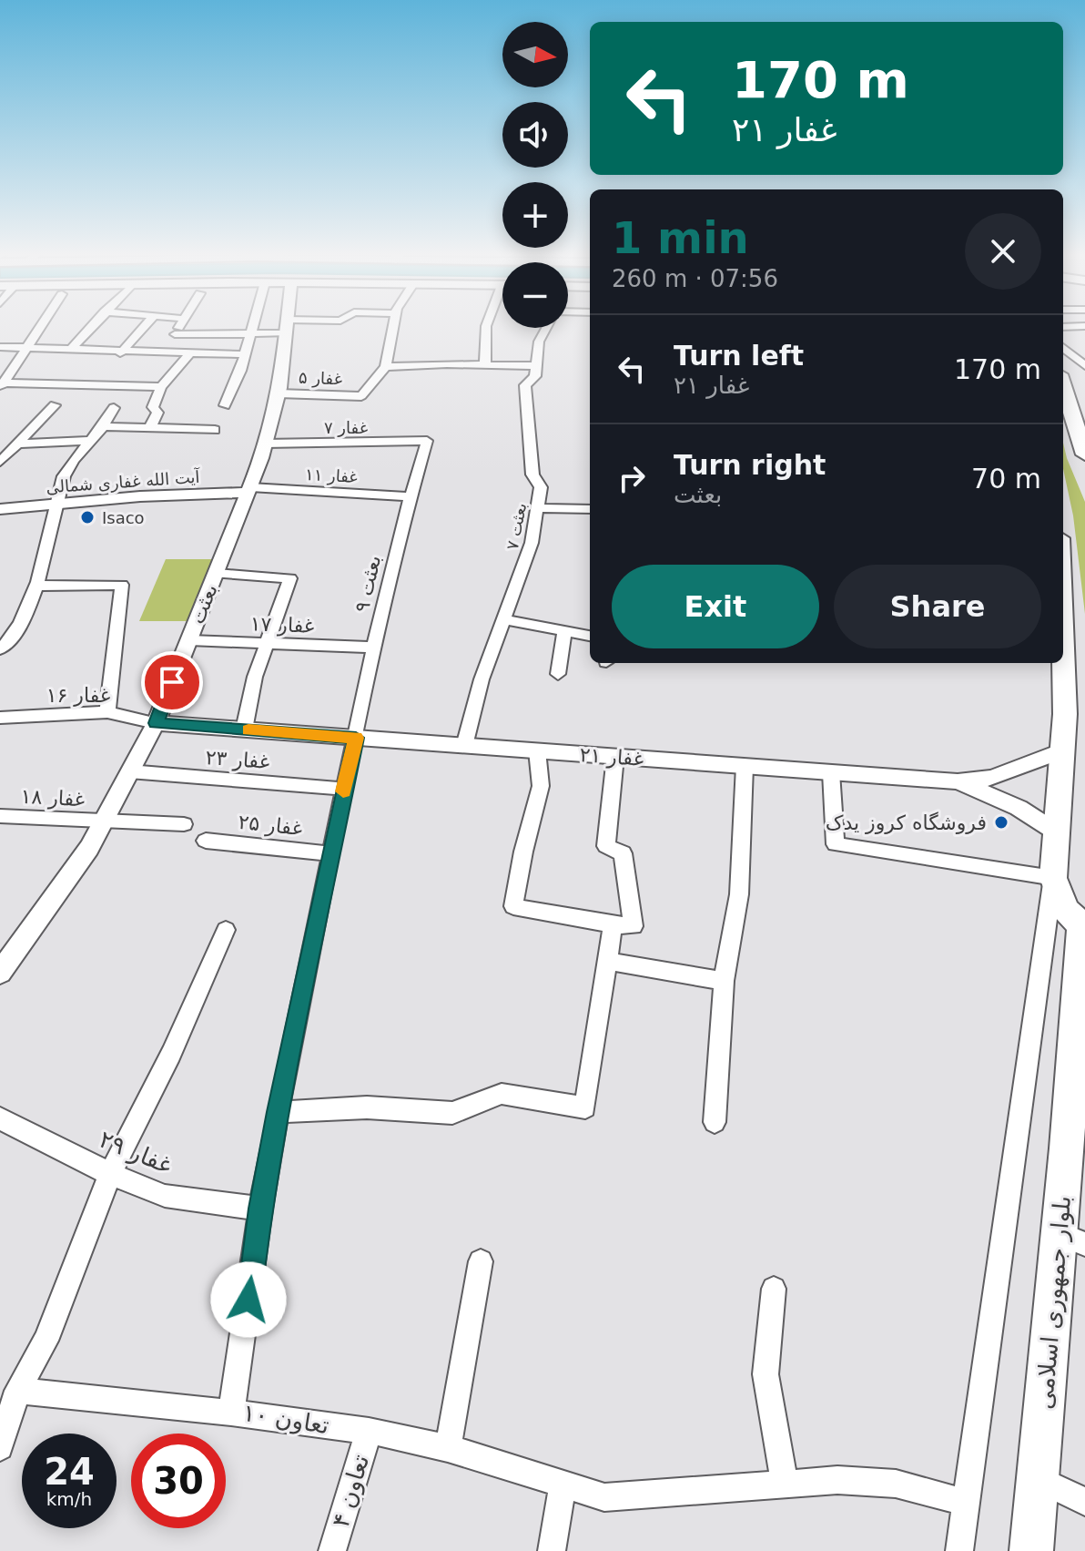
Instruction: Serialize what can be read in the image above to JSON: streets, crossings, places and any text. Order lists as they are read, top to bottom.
{
  "streets": {
    "main road": ["بلوار جمهوری اسلامی"],
    "street": [
      "غفار ۵",
      "غفار ۷",
      "غفار ۱۱",
      "آیت الله غفاری شمالی",
      "بعثت ۷",
      "بعثت ۹",
      "بعثت",
      "غفار ۱۷",
      "غفار ۱۶",
      "غفار ۲۱",
      "غفار ۲۳",
      "غفار ۱۸",
      "غفار ۲۵",
      "غفار ۲۹",
      "تعاون ۱۰",
      "تعاون ۴"
    ]
  },
  "crossings": [
    ["غفار ۵", "بعثت"],
    ["غفار ۷", "بعثت ۹"],
    ["غفار ۷", "بعثت"],
    ["غفار ۱۱", "آیت الله غفاری شمالی"],
    ["غفار ۱۱", "بعثت ۹"],
    ["غفار ۱۱", "بعثت"],
    ["آیت الله غفاری شمالی", "بعثت"],
    ["بعثت ۷", "غفار ۲۱"],
    ["بعثت ۹", "غفار ۱۷"],
    ["بعثت ۹", "غفار ۲۱"],
    ["بعثت ۹", "تعاون ۱۰"],
    ["بعثت", "غفار ۱۷"],
    ["بعثت", "غفار ۱۶"],
    ["بعثت", "غفار ۲۱"],
    ["بعثت", "غفار ۲۳"],
    ["بعثت", "غفار ۱۸"],
    ["غفار ۱۶", "غفار ۲۱"],
    ["غفار ۲۱", "بلوار جمهوری اسلامی"],
    ["غفار ۲۱", "تعاون ۱۰"],
    ["غفار ۲۳", "تعاون ۱۰"],
    ["غفار ۲۵", "تعاون ۱۰"],
    ["غفار ۲۹", "تعاون ۱۰"],
    ["تعاون ۱۰", "تعاون ۴"]
  ],
  "places": ["Isaco", "فروشگاه کروز یدک"],
  "north": "right",
  "page": {
    "map_buttons": ["+", "−"],
    "turn": ["170 m", "غفار ۲۱"],
    "heading": ["1 min", "260 m · 07:56"],
    "list": [
      {
        "name": "Turn left",
        "note": "غفار ۲۱",
        "value": "170 m"
      },
      {
        "name": "Turn right",
        "note": "بعثت",
        "value": "70 m"
      }
    ],
    "buttons": ["Exit", "Share"],
    "speed": "24 km/h",
    "limit": "30"
  }
}
